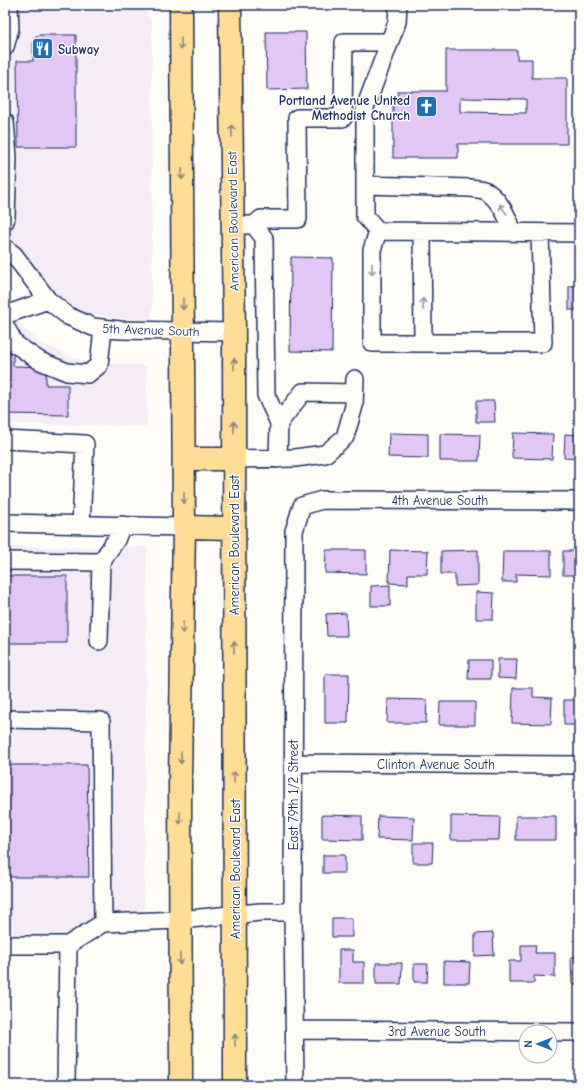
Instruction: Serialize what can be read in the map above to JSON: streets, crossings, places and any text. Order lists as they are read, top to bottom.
{
  "streets": {
    "main road": ["American Boulevard East"],
    "street": [
      "5th Avenue South",
      "4th Avenue South",
      "Clinton Avenue South",
      "East 79th 1/2 Street",
      "3rd Avenue South"
    ]
  },
  "crossings": [
    ["American Boulevard East", "5th Avenue South"],
    ["4th Avenue South", "East 79th 1/2 Street"],
    ["Clinton Avenue South", "East 79th 1/2 Street"],
    ["East 79th 1/2 Street", "3rd Avenue South"]
  ],
  "places": {
    "restaurant": ["Subway"],
    "church": ["Portland Avenue United Methodist Church"]
  },
  "north": "left"
}
